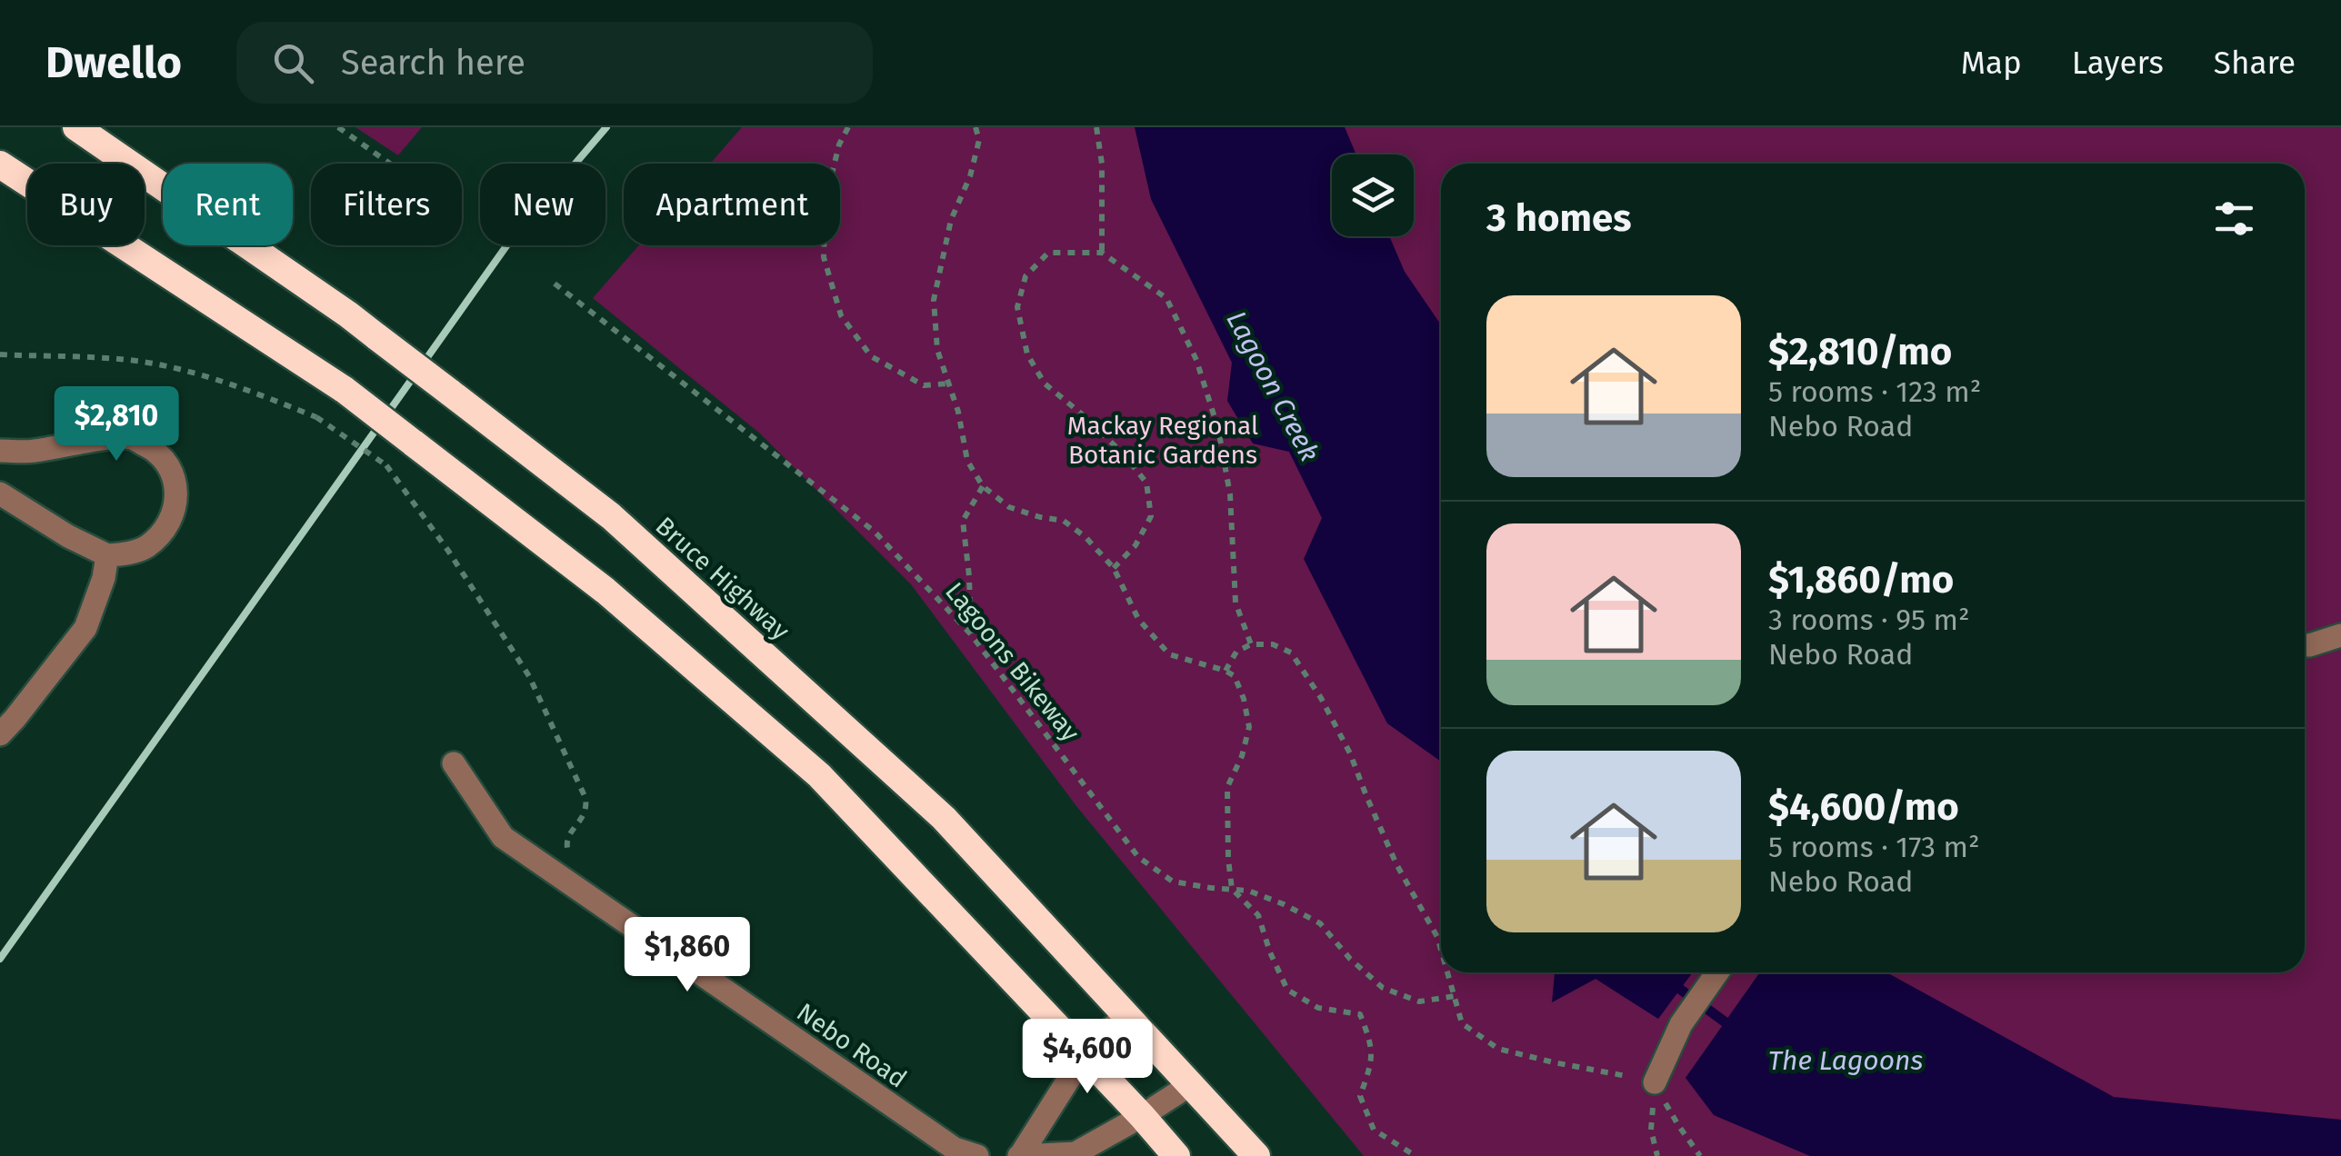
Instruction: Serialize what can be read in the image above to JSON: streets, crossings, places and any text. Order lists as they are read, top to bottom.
{
  "streets": {
    "highway": ["Bruce Highway"],
    "street": ["Nebo Road"],
    "path": ["Lagoons Bikeway"]
  },
  "water": ["Lagoon Creek", "The Lagoons"],
  "parks": ["Mackay Regional Botanic Gardens"],
  "page": {
    "header": "Dwello",
    "search": "Search here",
    "nav": ["Map", "Layers", "Share"],
    "chip": [
      "Buy",
      "Rent",
      "Filters",
      "New",
      "Apartment"
    ],
    "heading": "3 homes",
    "list": [
      {
        "name": "$2,810/mo",
        "note": "5 rooms · 123 m² · Nebo Road"
      },
      {
        "name": "$1,860/mo",
        "note": "3 rooms · 95 m² · Nebo Road"
      },
      {
        "name": "$4,600/mo",
        "note": "5 rooms · 173 m² · Nebo Road"
      }
    ],
    "price": ["$2,810", "$1,860", "$4,600"]
  }
}
